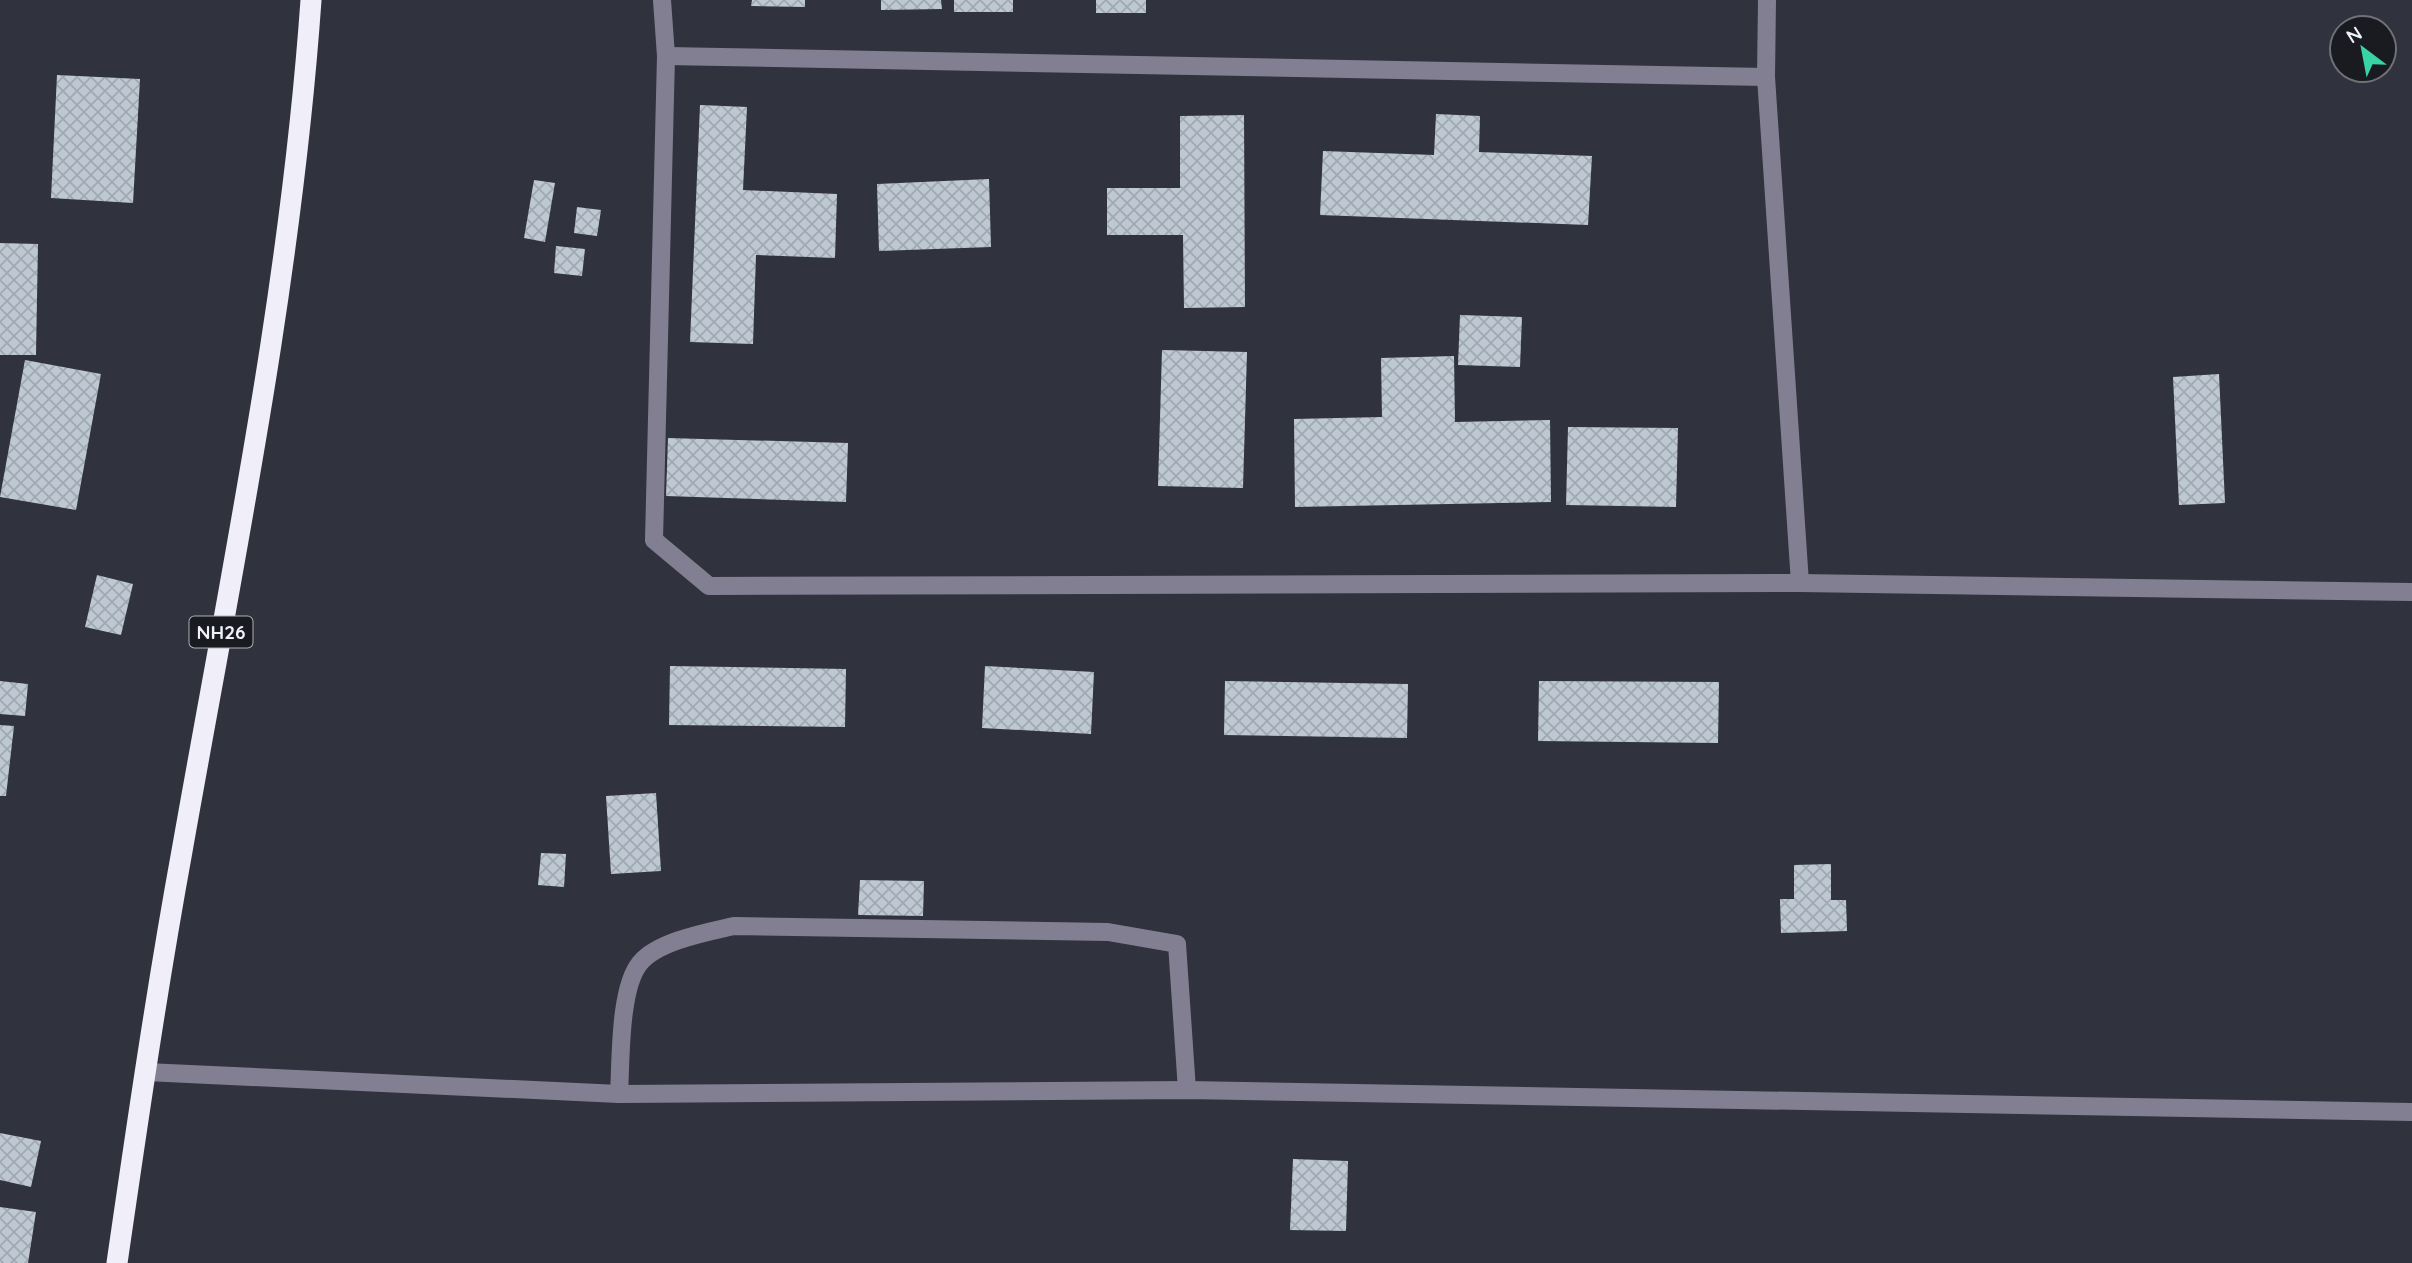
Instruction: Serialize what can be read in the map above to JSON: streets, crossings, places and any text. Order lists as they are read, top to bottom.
{
  "streets": {
    "highway": ["NH26"]
  },
  "north": "top left"
}
